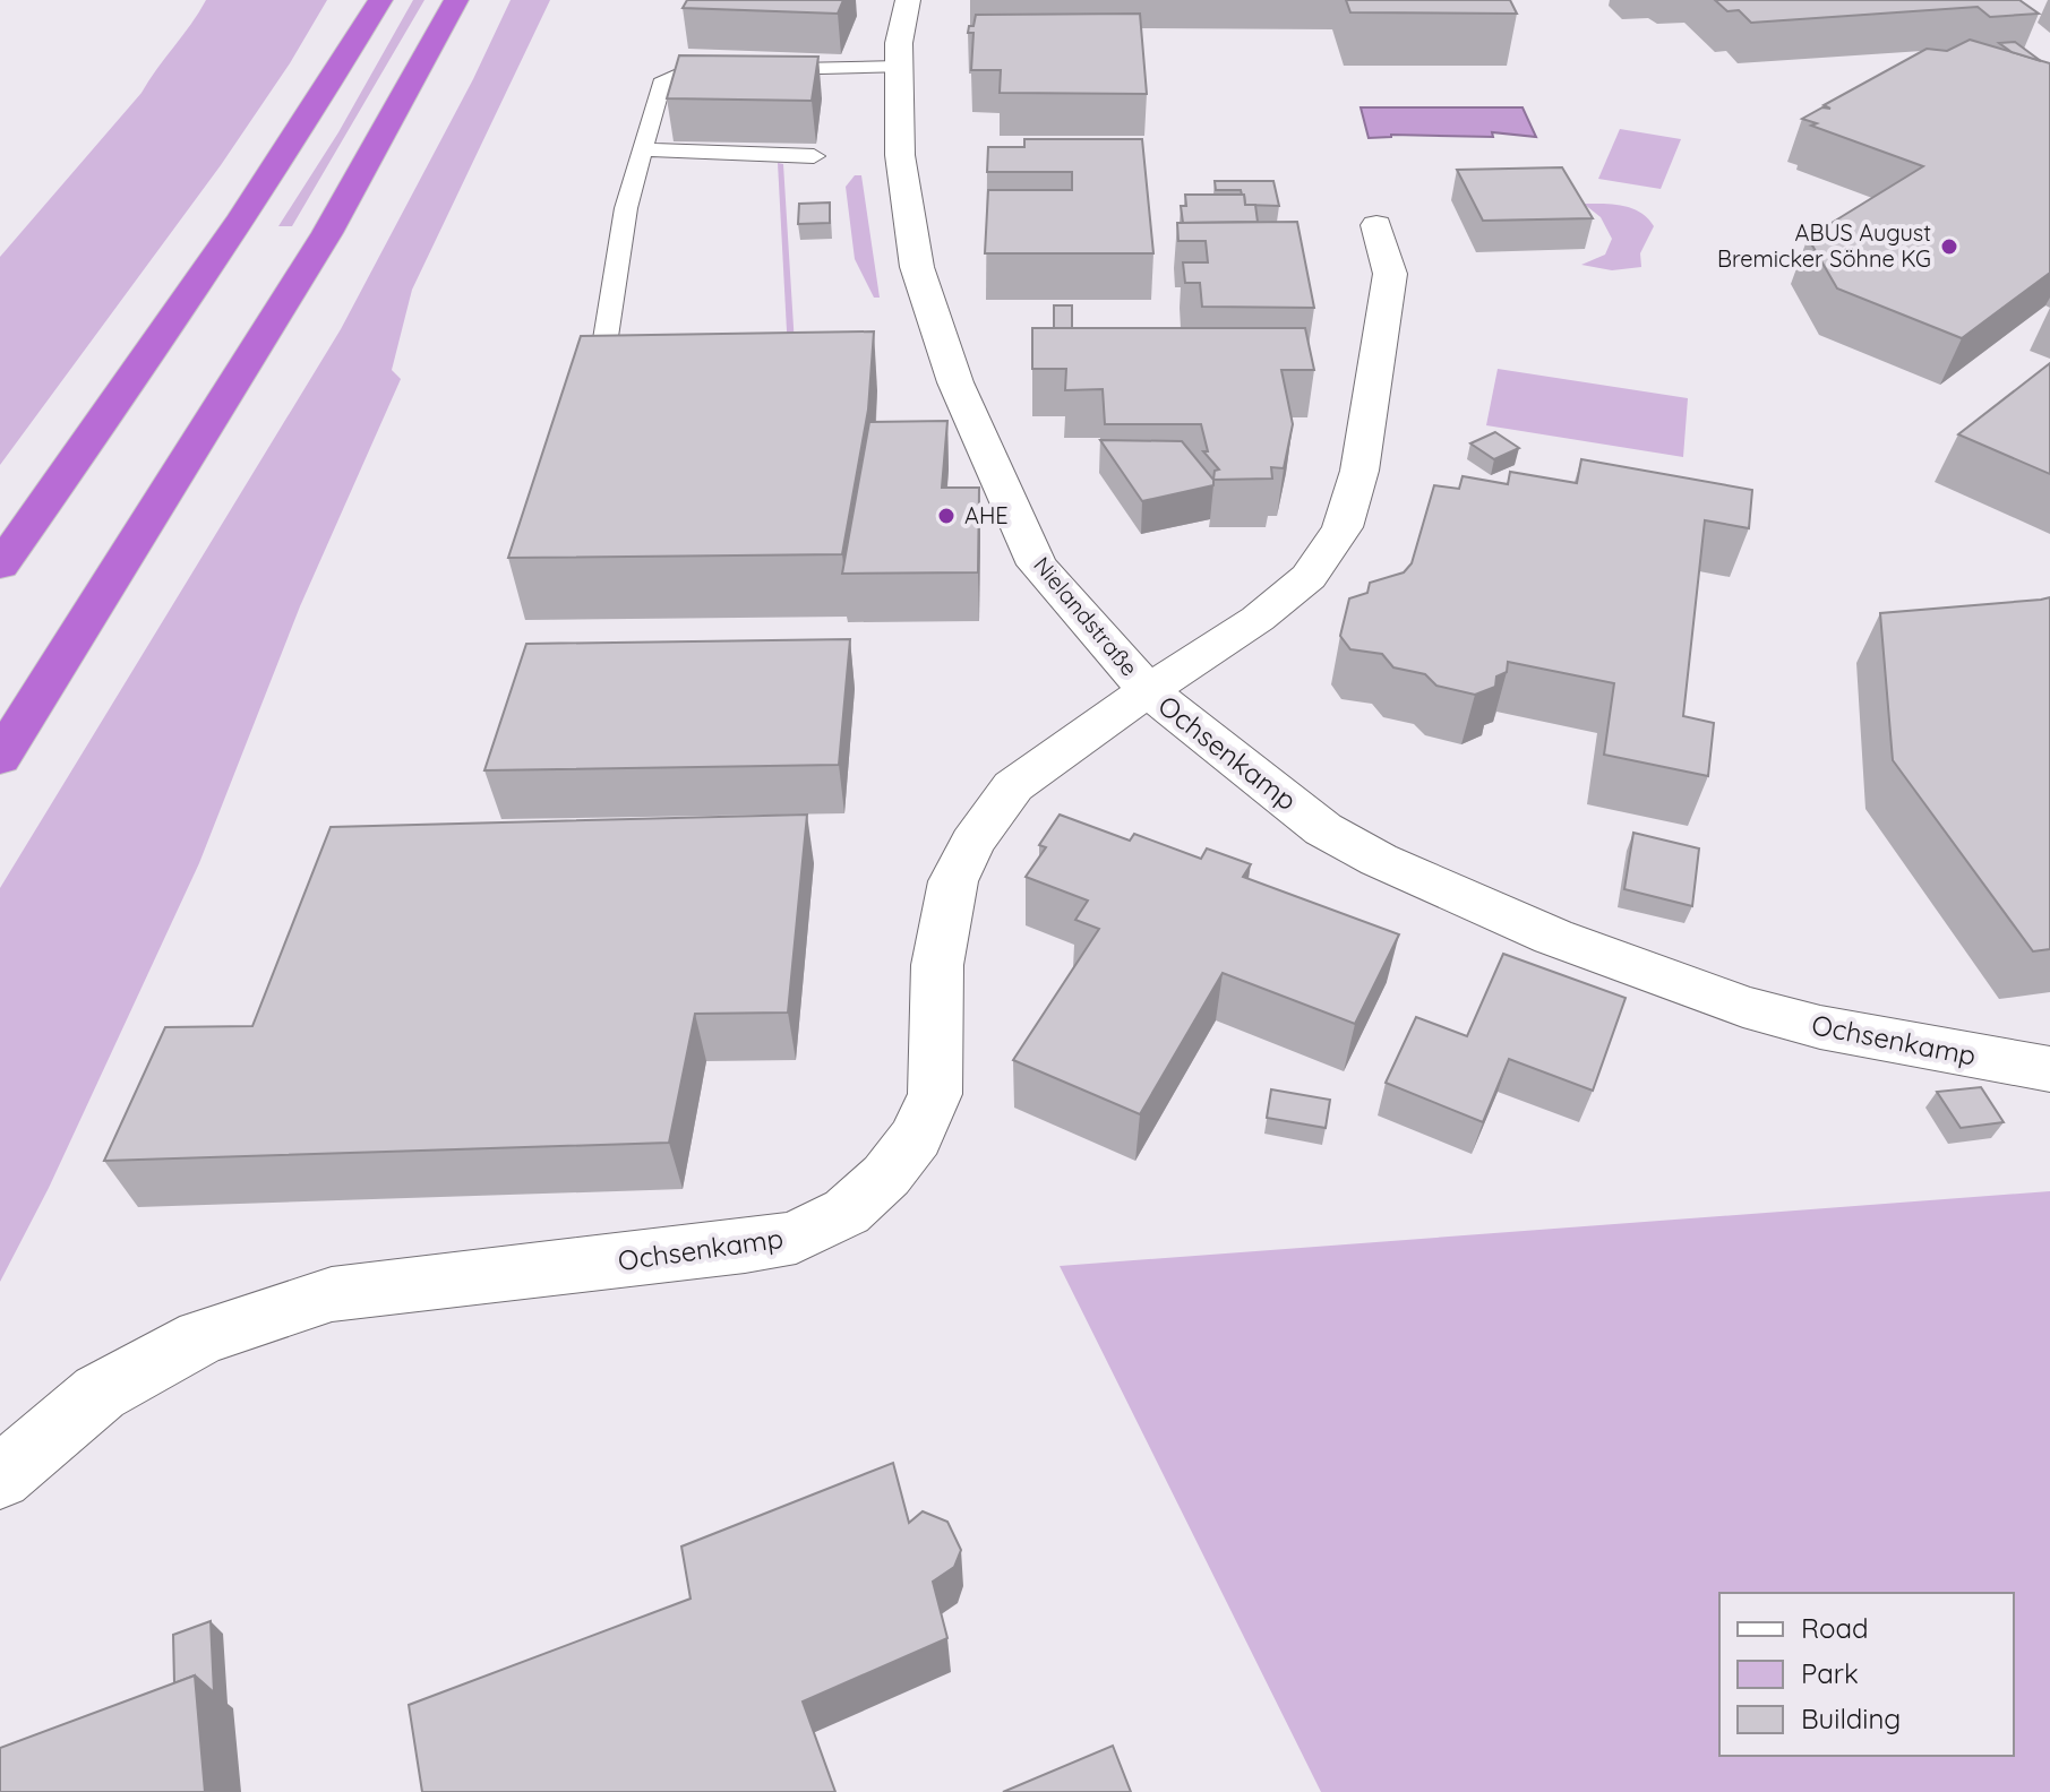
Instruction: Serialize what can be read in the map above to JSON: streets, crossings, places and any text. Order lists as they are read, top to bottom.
{
  "streets": {
    "street": ["Nielandstraße", "Ochsenkamp"]
  },
  "crossings": [
    ["Nielandstraße", "Ochsenkamp"]
  ],
  "places": ["ABUS August Bremicker Söhne KG", "AHE"],
  "legend": ["Road", "Park", "Building"]
}
